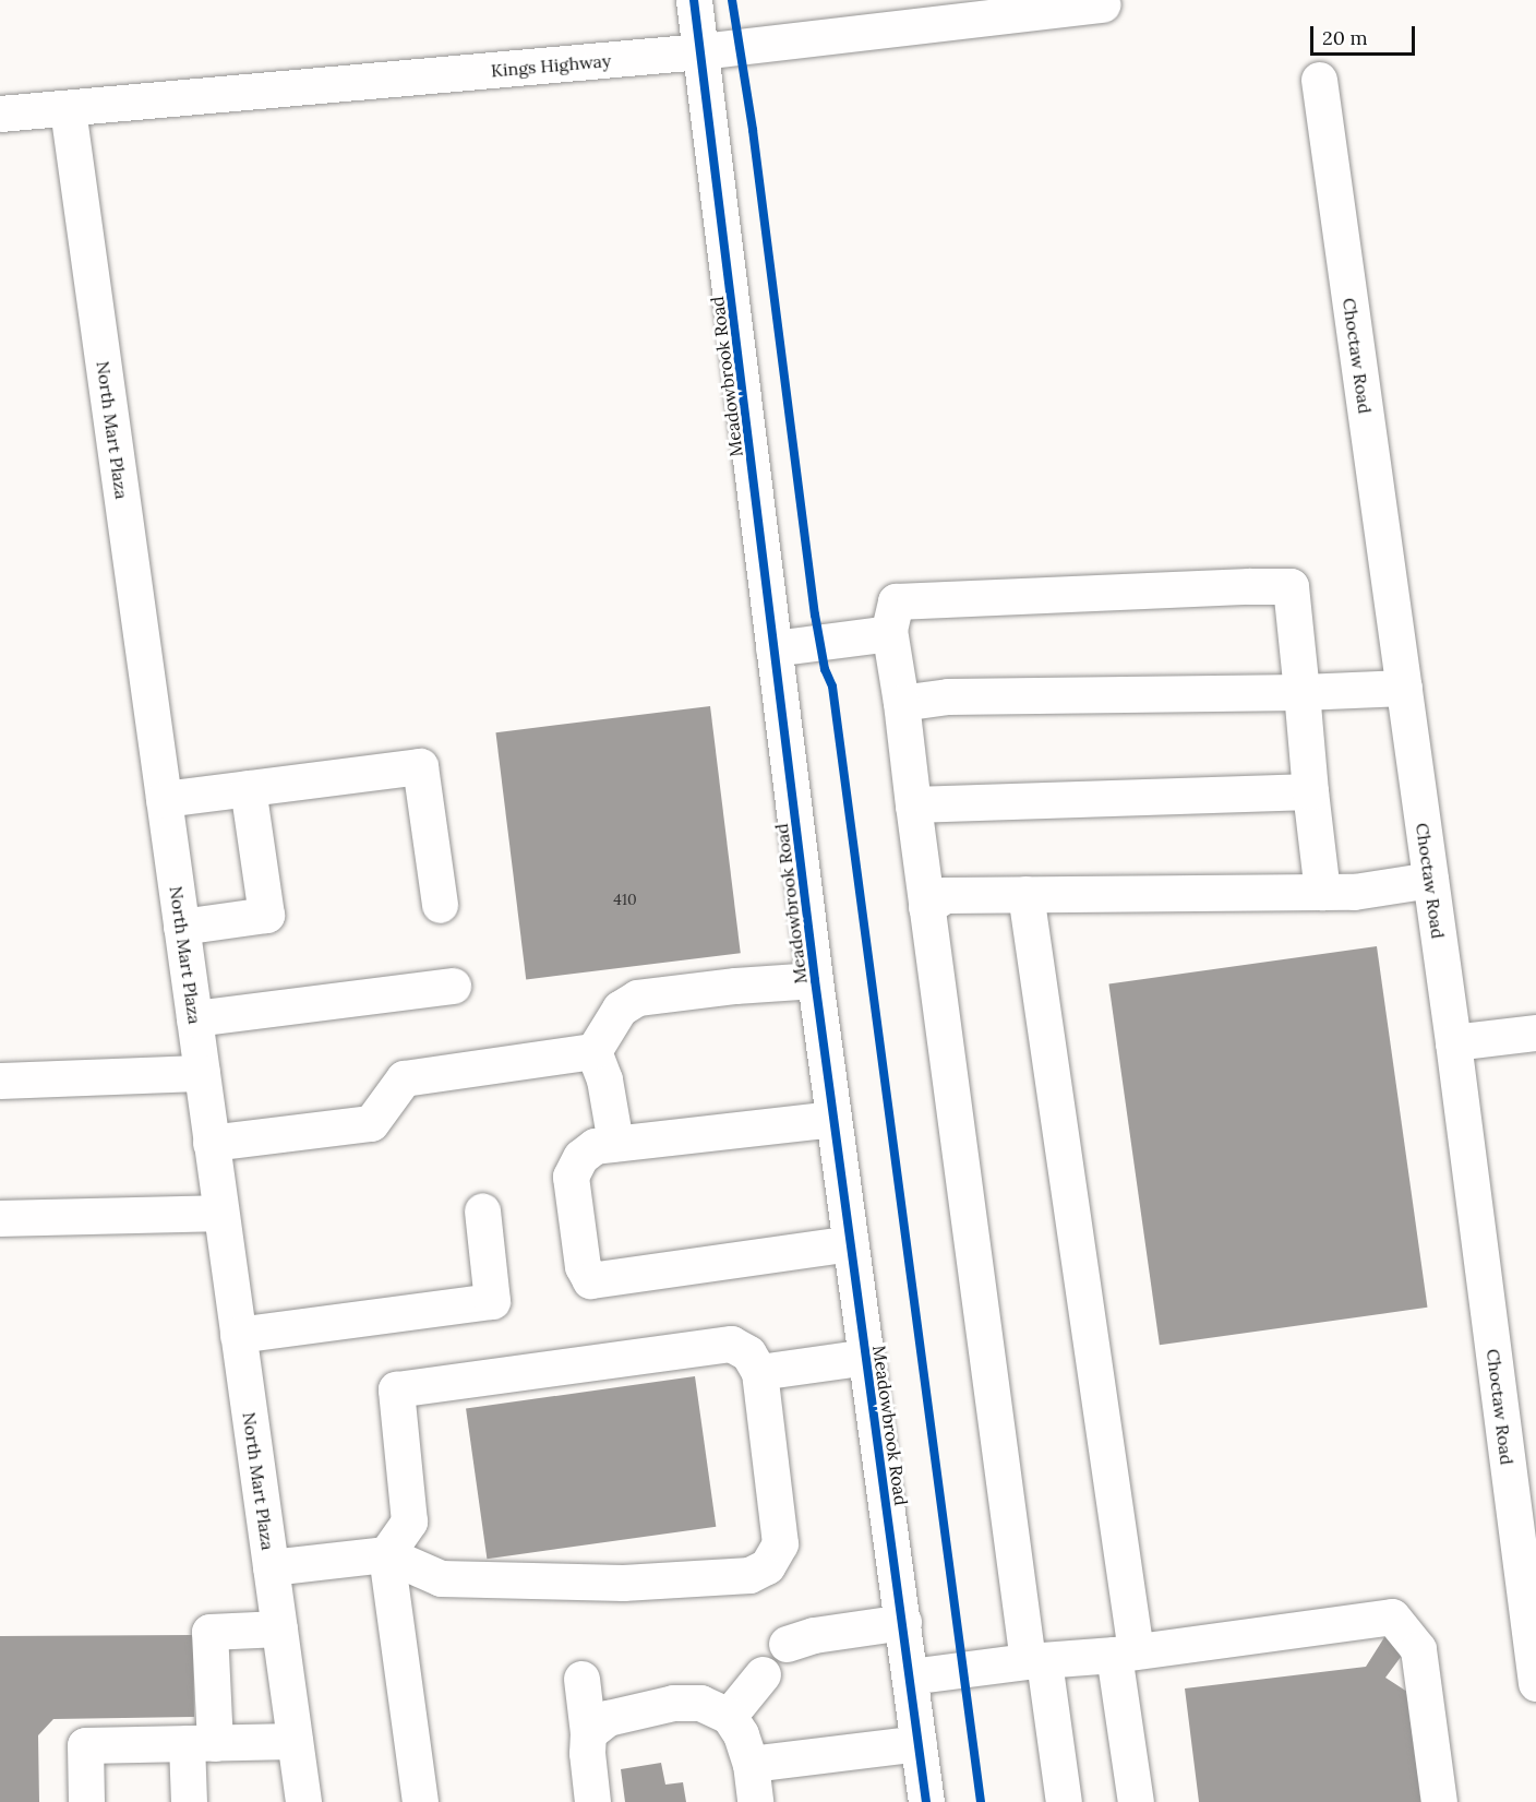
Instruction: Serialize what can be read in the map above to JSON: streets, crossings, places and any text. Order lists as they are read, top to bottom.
{
  "streets": {
    "street": [
      "Kings Highway",
      "Choctaw Road",
      "Meadowbrook Road",
      "North Mart Plaza"
    ]
  },
  "crossings": [
    ["Kings Highway", "Meadowbrook Road"],
    ["Kings Highway", "North Mart Plaza"]
  ],
  "house_numbers": ["410"],
  "scale_bar": "20 m"
}
